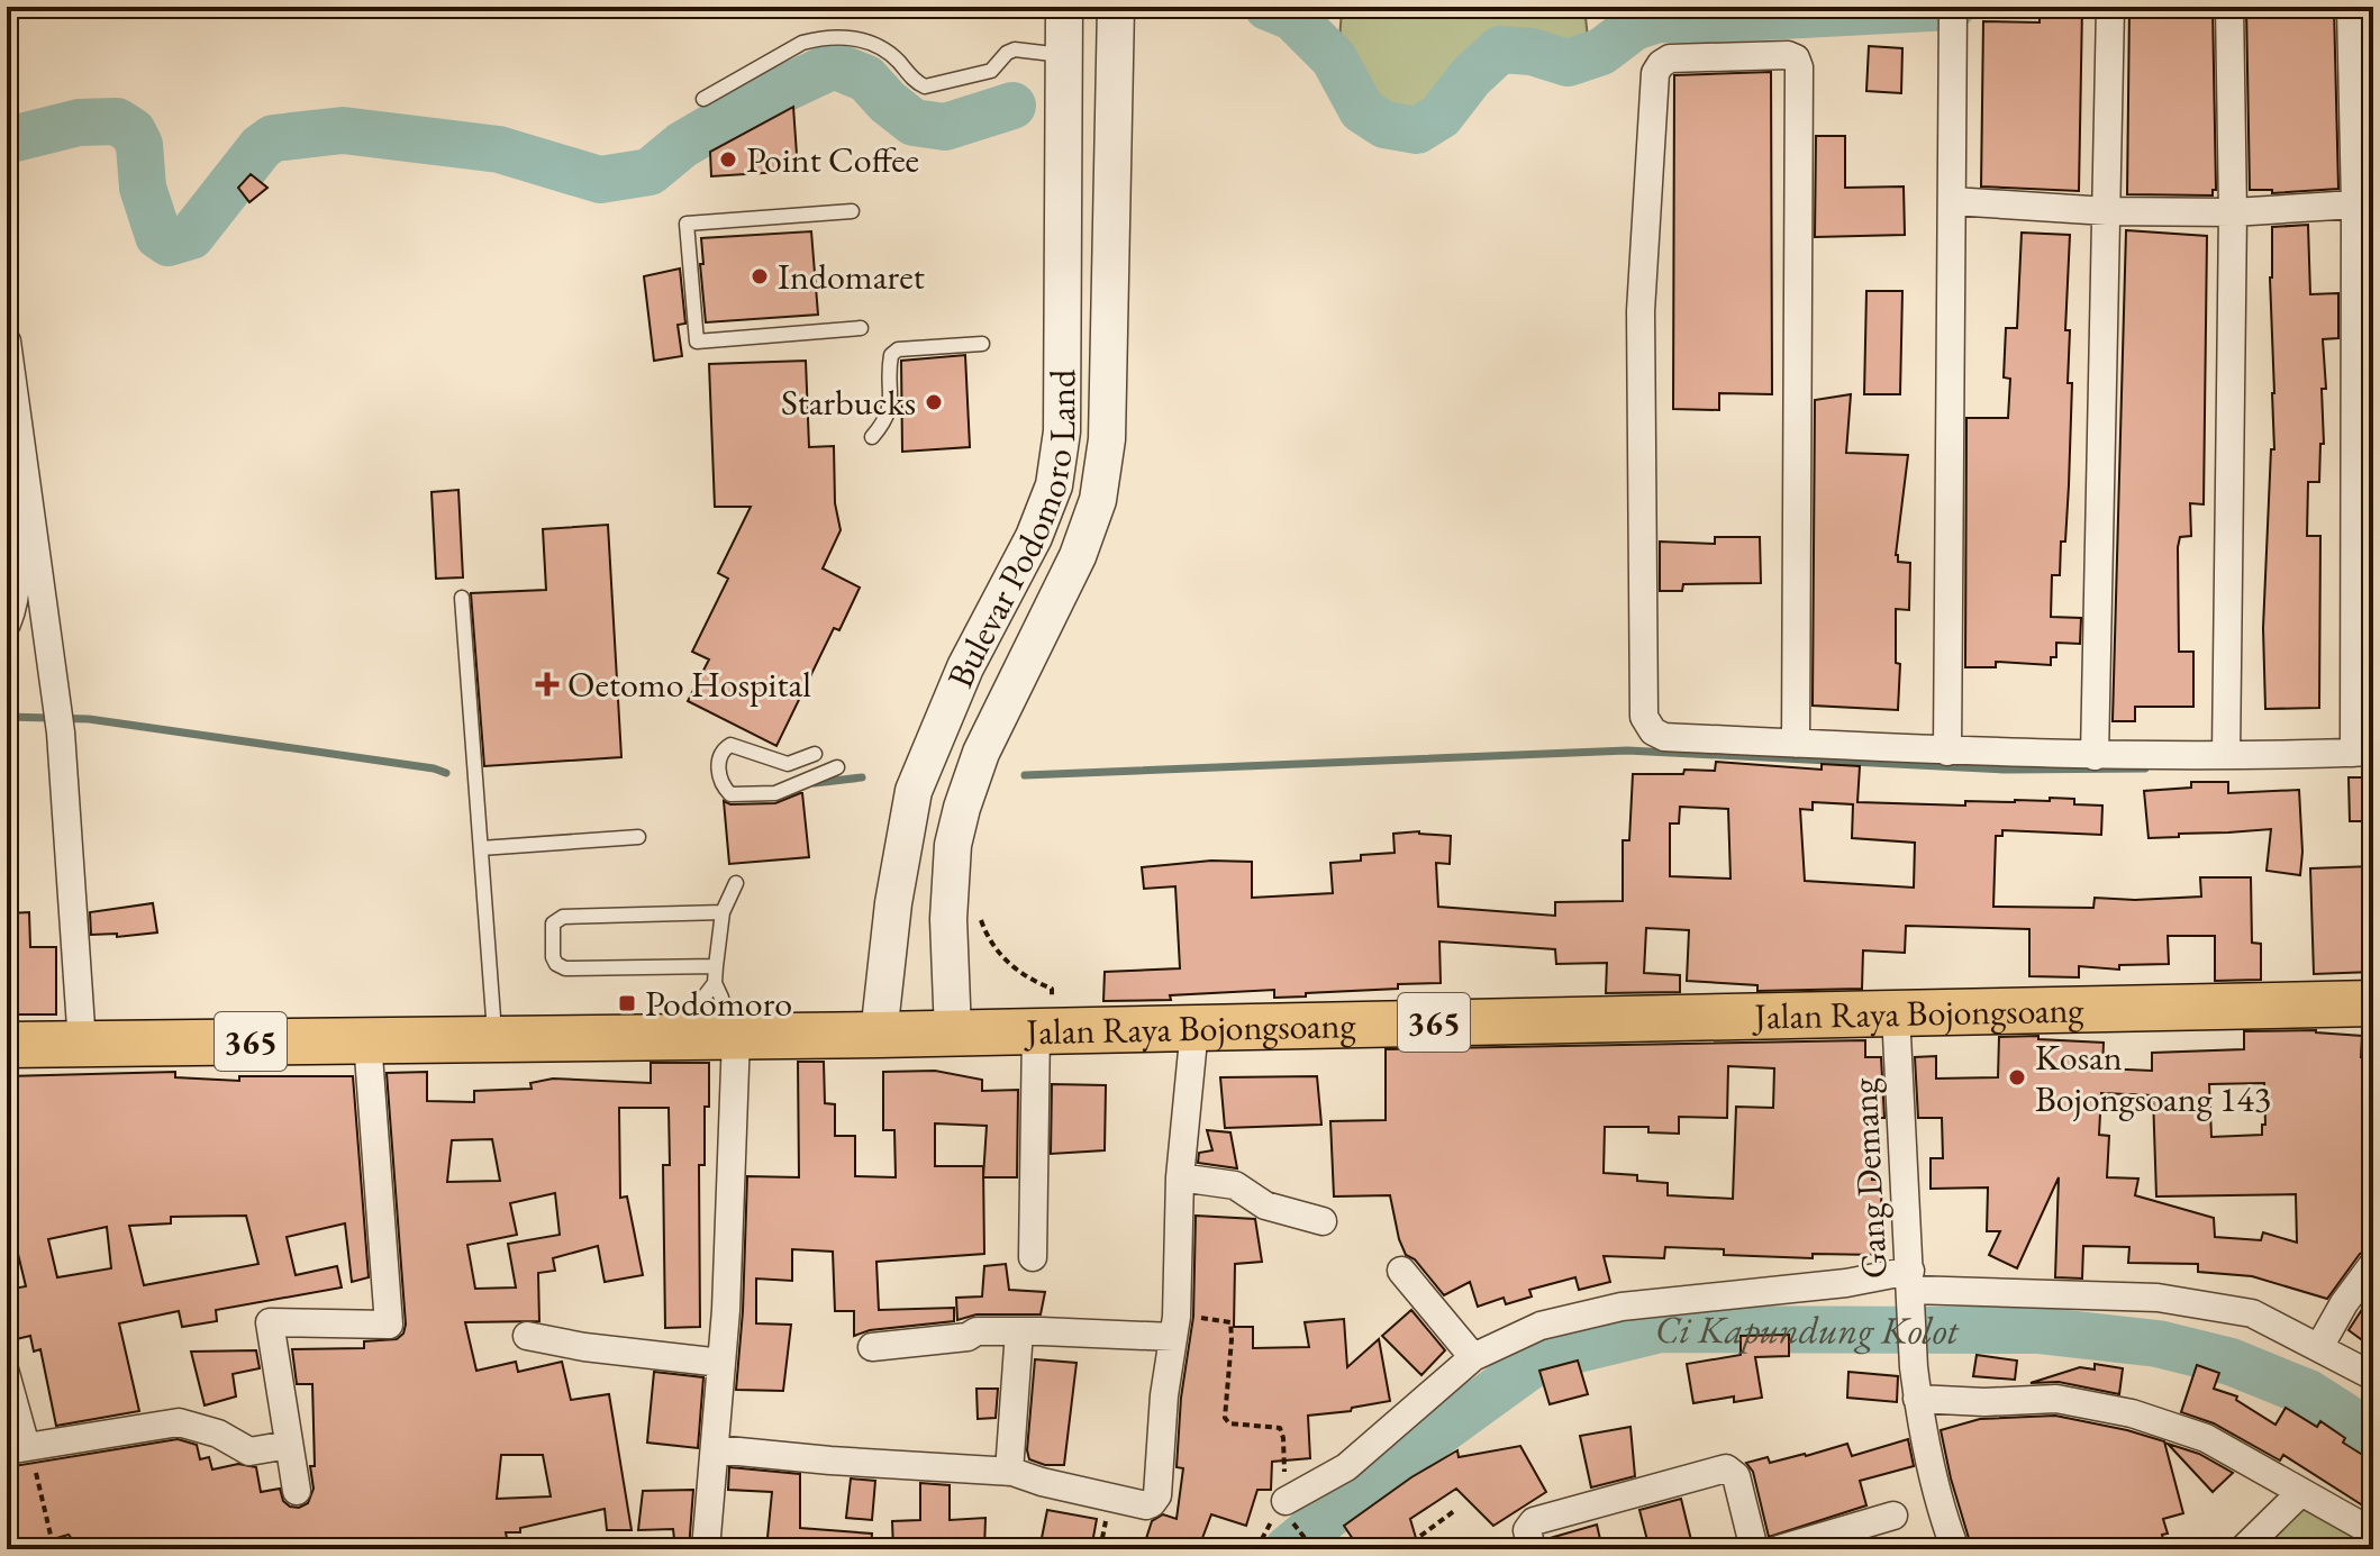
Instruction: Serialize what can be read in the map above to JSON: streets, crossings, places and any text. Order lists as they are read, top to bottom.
{
  "streets": {
    "main road": ["Jalan Raya Bojongsoang", "365"],
    "street": ["Bulevar Podomoro Land", "Gang Demang"]
  },
  "crossings": [
    ["Bulevar Podomoro Land", "Jalan Raya Bojongsoang"],
    ["Jalan Raya Bojongsoang", "Gang Demang"]
  ],
  "water": ["Ci Kapundung Kolot"],
  "places": {
    "other": [
      "Point Coffee",
      "Indomaret",
      "Starbucks",
      "Kosan Bojongsoang 143"
    ],
    "health": ["Oetomo Hospital"],
    "transit": ["Podomoro"]
  }
}
